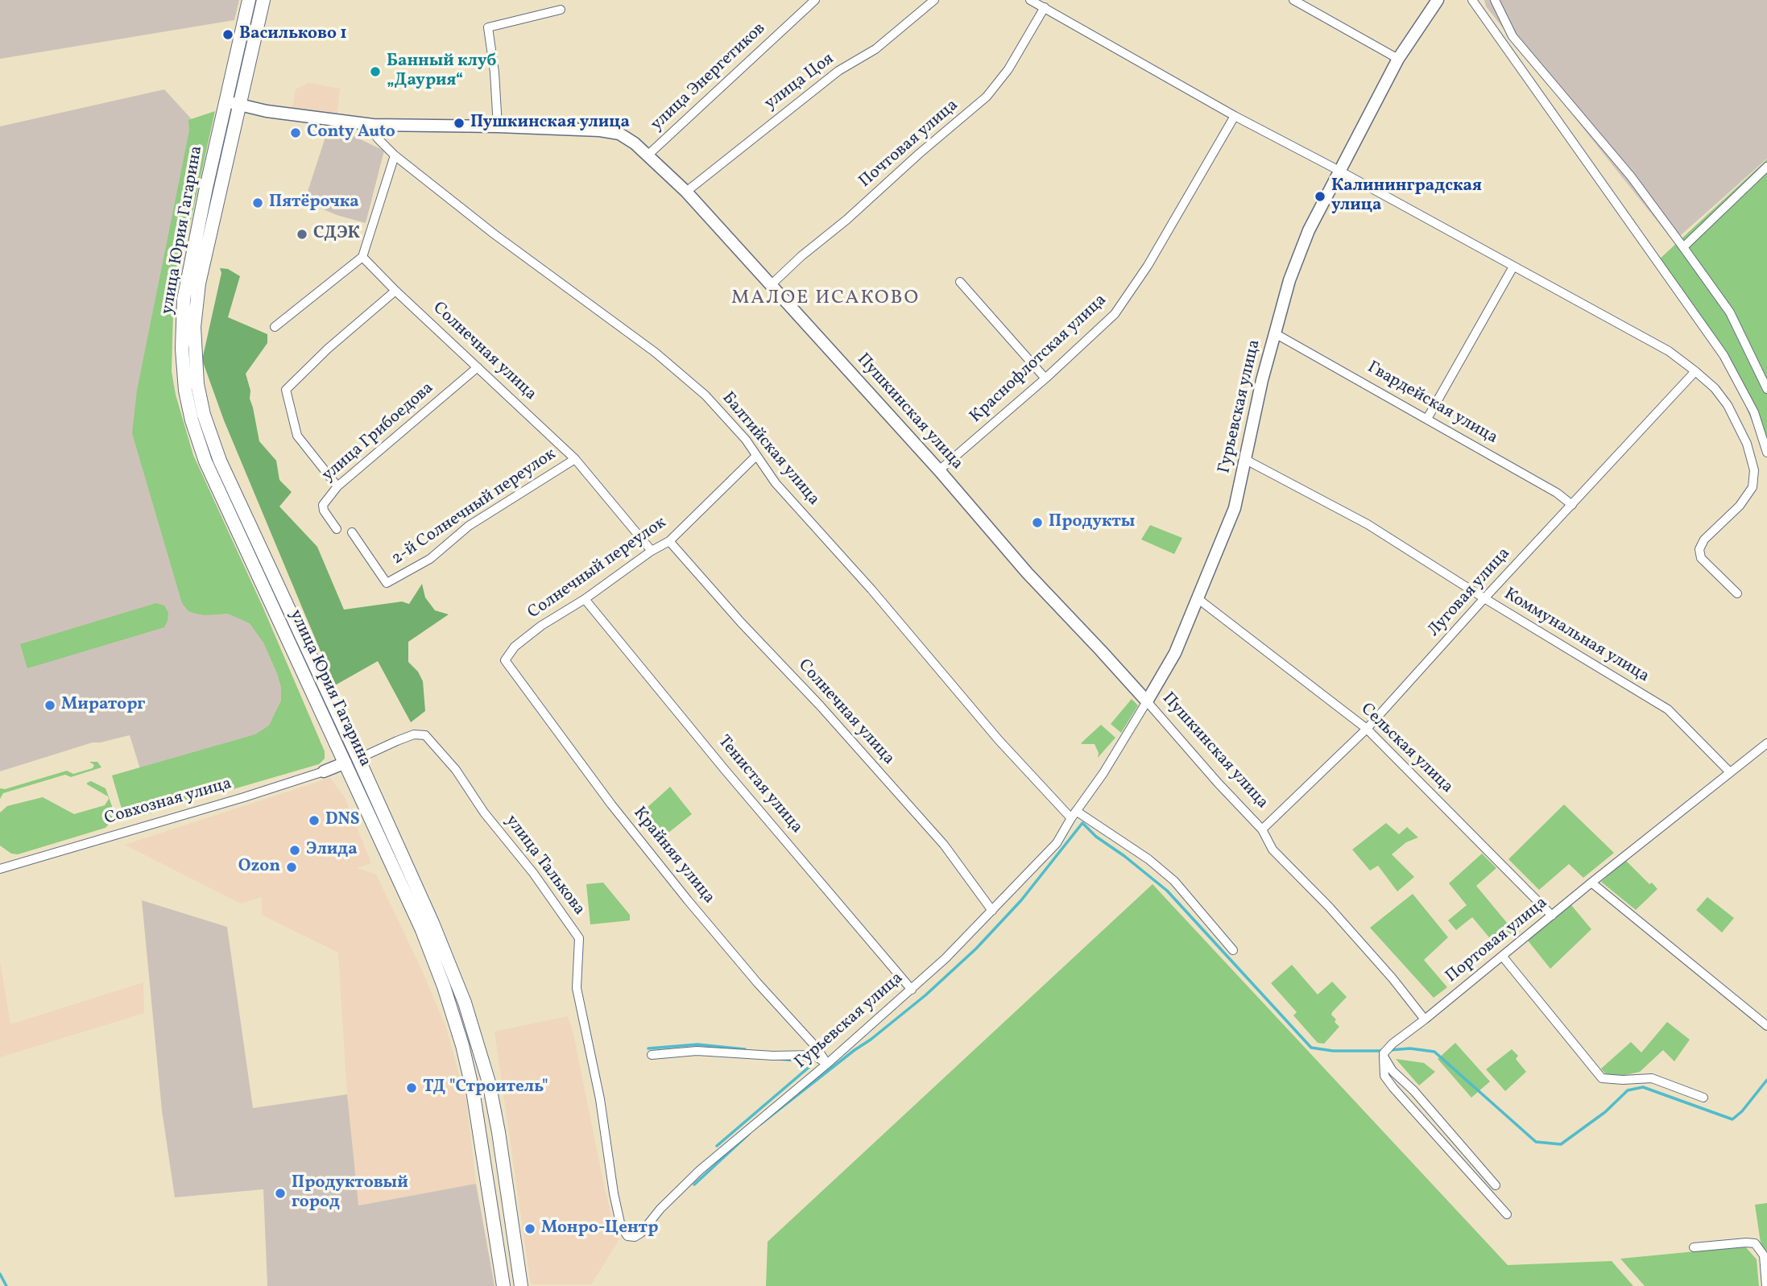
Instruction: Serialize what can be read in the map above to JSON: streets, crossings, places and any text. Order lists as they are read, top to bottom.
{
  "streets": {
    "main road": ["улица Юрия Гагарина"],
    "street": [
      "улица Энергетиков",
      "улица Цоя",
      "Почтовая улица",
      "Солнечная улица",
      "Краснофлотская улица",
      "Гвардейская улица",
      "Гурьевская улица",
      "Пушкинская улица",
      "улица Грибоедова",
      "Балтийская улица",
      "2-й Солнечный переулок",
      "Солнечный переулок",
      "Луговая улица",
      "Коммунальная улица",
      "Сельская улица",
      "Тенистая улица",
      "Совхозная улица",
      "Крайняя улица",
      "улица Талькова",
      "Портовая улица"
    ]
  },
  "crossings": [
    ["улица Энергетиков", "Пушкинская улица"],
    ["улица Цоя", "Пушкинская улица"],
    ["Почтовая улица", "Пушкинская улица"],
    ["улица Юрия Гагарина", "Пушкинская улица"],
    ["улица Юрия Гагарина", "Совхозная улица"],
    ["улица Юрия Гагарина", "улица Талькова"],
    ["Солнечная улица", "Гурьевская улица"],
    ["Солнечная улица", "улица Грибоедова"],
    ["Солнечная улица", "2-й Солнечный переулок"],
    ["Солнечная улица", "Солнечный переулок"],
    ["Краснофлотская улица", "Пушкинская улица"],
    ["Гвардейская улица", "Гурьевская улица"],
    ["Гвардейская улица", "Луговая улица"],
    ["Гурьевская улица", "Пушкинская улица"],
    ["Гурьевская улица", "Балтийская улица"],
    ["Гурьевская улица", "Коммунальная улица"],
    ["Гурьевская улица", "Сельская улица"],
    ["Гурьевская улица", "Тенистая улица"],
    ["Гурьевская улица", "Крайняя улица"],
    ["Гурьевская улица", "улица Талькова"],
    ["Пушкинская улица", "Балтийская улица"],
    ["Пушкинская улица", "Луговая улица"],
    ["Пушкинская улица", "Портовая улица"],
    ["Балтийская улица", "Солнечный переулок"],
    ["Солнечный переулок", "Тенистая улица"],
    ["Солнечный переулок", "Крайняя улица"],
    ["Луговая улица", "Коммунальная улица"],
    ["Луговая улица", "Сельская улица"],
    ["Коммунальная улица", "Портовая улица"],
    ["Сельская улица", "Портовая улица"],
    ["Совхозная улица", "улица Талькова"]
  ],
  "districts": ["МАЛОЕ ИСАКОВО"],
  "places": [
    "Васильково 1",
    "Банный клуб „Даурия“",
    "Пушкинская улица",
    "Conty Auto",
    "Калининградская улица",
    "Пятёрочка",
    "СДЭК",
    "Продукты",
    "Мираторг",
    "DNS",
    "Элида",
    "Ozon",
    "ТД \"Строитель\"",
    "Продуктовый город",
    "Монро-Центр"
  ]
}
